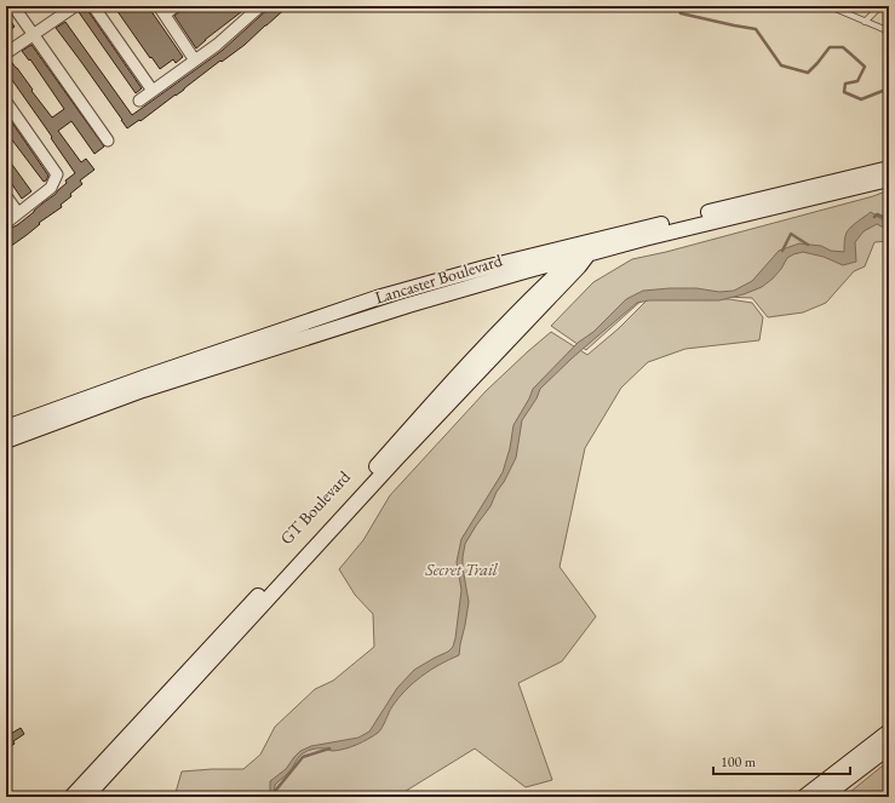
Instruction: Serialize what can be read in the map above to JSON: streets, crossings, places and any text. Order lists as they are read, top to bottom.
{
  "streets": {
    "main road": ["Lancaster Boulevard", "GT Boulevard"]
  },
  "crossings": [
    ["Lancaster Boulevard", "GT Boulevard"]
  ],
  "parks": ["Secret Trail"],
  "scale_bar": "100 m"
}
